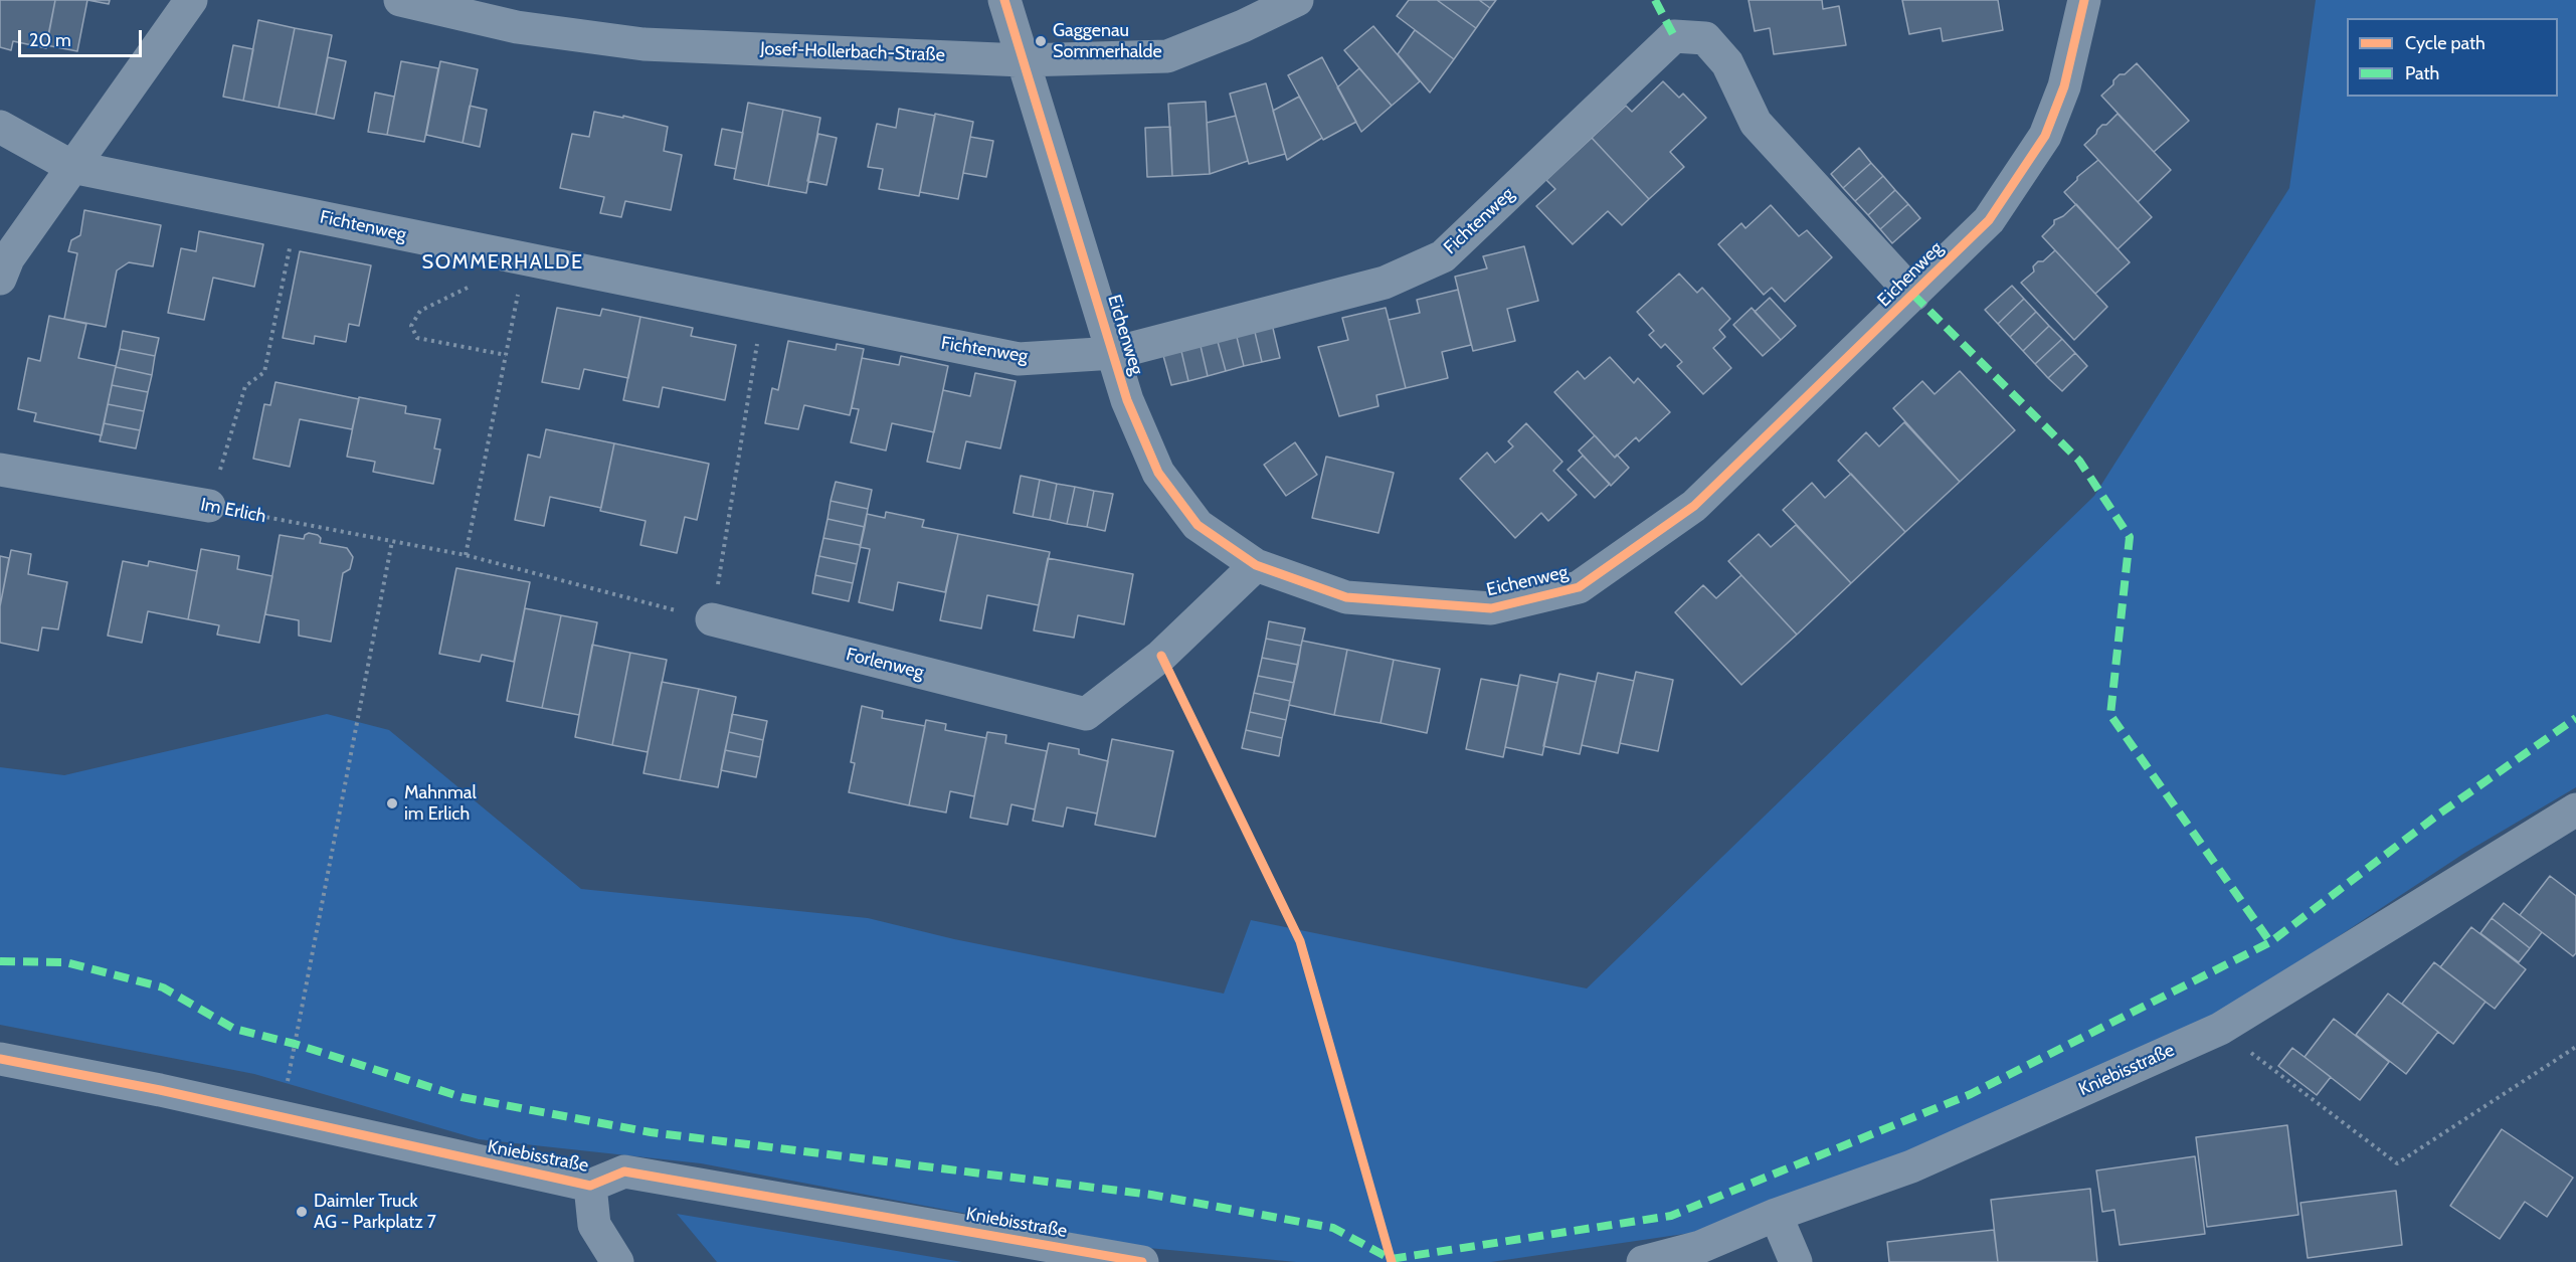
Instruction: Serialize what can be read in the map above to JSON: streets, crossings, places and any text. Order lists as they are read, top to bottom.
{
  "streets": {
    "street": [
      "Josef-Hollerbach-Straße",
      "Fichtenweg",
      "Eichenweg",
      "Im Erlich",
      "Forlenweg",
      "Kniebisstraße"
    ]
  },
  "crossings": [
    ["Josef-Hollerbach-Straße", "Eichenweg"],
    ["Fichtenweg", "Eichenweg"],
    ["Eichenweg", "Forlenweg"]
  ],
  "districts": ["SOMMERHALDE"],
  "places": ["Gaggenau Sommerhalde", "Mahnmal im Erlich", "Daimler Truck AG − Parkplatz 7"],
  "legend": ["Cycle path", "Path"],
  "scale_bar": "20 m"
}
